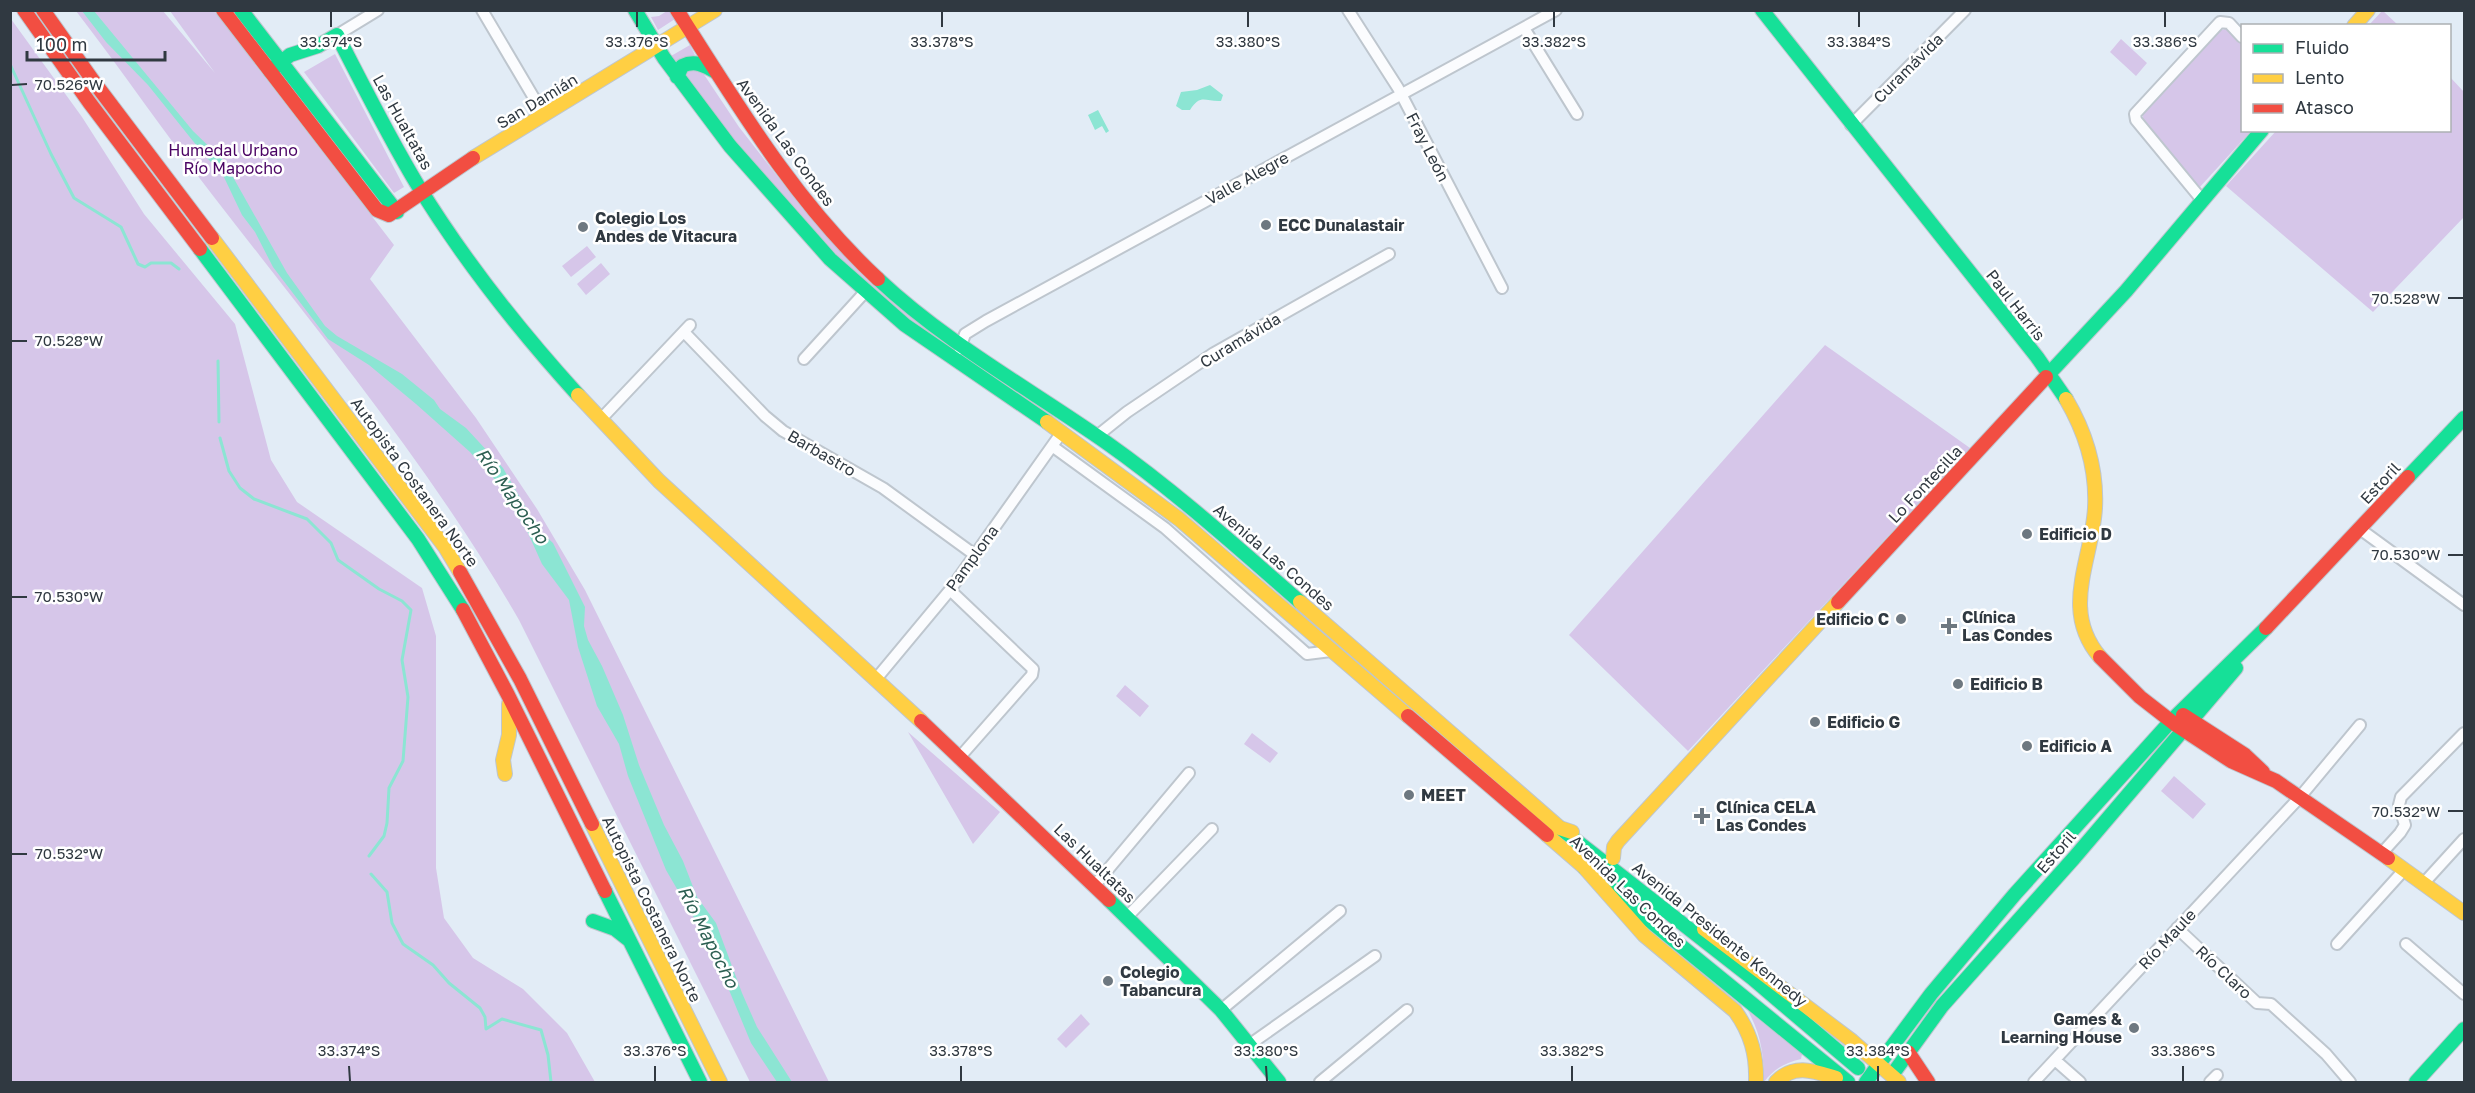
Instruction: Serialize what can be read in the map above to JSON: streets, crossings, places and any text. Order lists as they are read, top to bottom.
{
  "streets": {
    "main road": [
      "San Damián",
      "Las Hualtatas",
      "Avenida Las Condes",
      "Paul Harris",
      "Autopista Costanera Norte",
      "Estoril",
      "Lo Fontecilla",
      "Avenida Presidente Kennedy"
    ],
    "street": [
      "Curamávida",
      "Fray León",
      "Valle Alegre",
      "Barbastro",
      "Pamplona",
      "Río Maule",
      "Río Claro"
    ]
  },
  "crossings": [
    ["Curamávida", "Avenida Las Condes"],
    ["Curamávida", "Paul Harris"],
    ["San Damián", "Las Hualtatas"],
    ["San Damián", "Avenida Las Condes"],
    ["Las Hualtatas", "Barbastro"],
    ["Las Hualtatas", "Pamplona"],
    ["Avenida Las Condes", "Valle Alegre"],
    ["Avenida Las Condes", "Estoril"],
    ["Avenida Las Condes", "Lo Fontecilla"],
    ["Avenida Las Condes", "Pamplona"],
    ["Avenida Las Condes", "Avenida Presidente Kennedy"],
    ["Fray León", "Valle Alegre"],
    ["Paul Harris", "Estoril"],
    ["Paul Harris", "Lo Fontecilla"],
    ["Paul Harris", "Río Maule"],
    ["Barbastro", "Pamplona"],
    ["Río Maule", "Río Claro"]
  ],
  "water": ["Río Mapocho"],
  "parks": ["Humedal Urbano Río Mapocho"],
  "places": {
    "other": [
      "ECC Dunalastair",
      "Colegio Los Andes de Vitacura",
      "Edificio D",
      "Edificio C",
      "Edificio B",
      "Edificio G",
      "Edificio A",
      "MEET",
      "Colegio Tabancura",
      "Games & Learning House"
    ],
    "health": ["Clínica Las Condes", "Clínica CELA Las Condes"]
  },
  "legend": ["Fluido", "Lento", "Atasco"],
  "scale_bar": "100 m",
  "coordinates": [
    "33.374°S",
    "33.376°S",
    "33.378°S",
    "33.380°S",
    "33.382°S",
    "33.384°S",
    "33.386°S",
    "70.526°W",
    "70.528°W",
    "70.530°W",
    "70.532°W"
  ]
}
